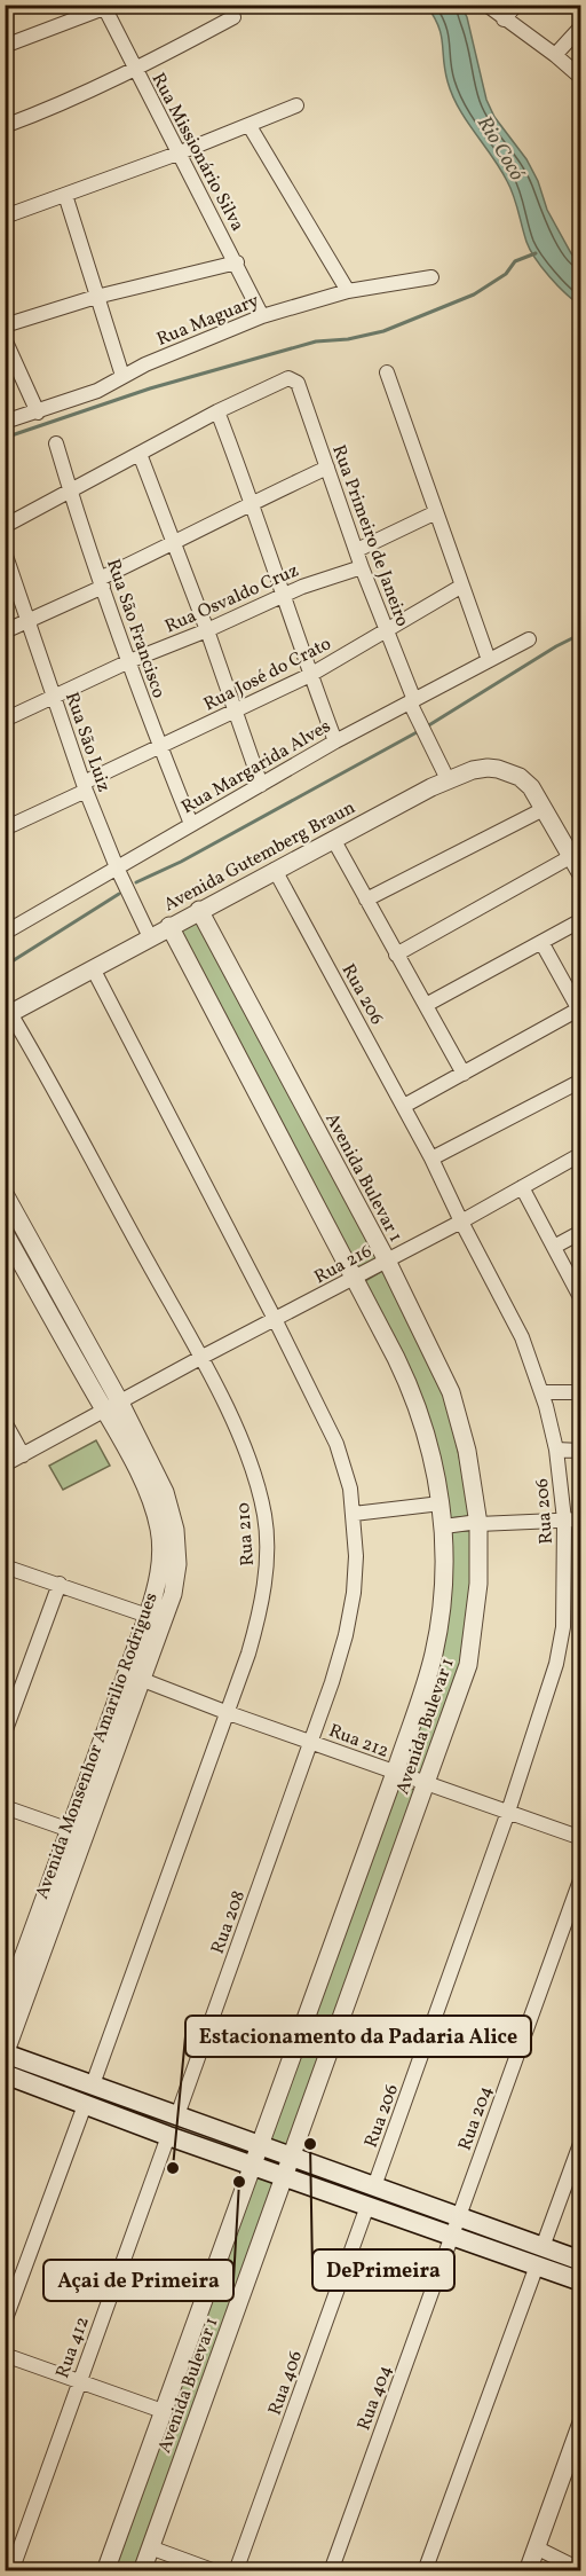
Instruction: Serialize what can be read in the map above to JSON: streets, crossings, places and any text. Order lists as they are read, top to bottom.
{
  "streets": {
    "street": [
      "Rua Missionário Silva",
      "Rua Maguary",
      "Rua Primeiro de Janeiro",
      "Rua Osvaldo Cruz",
      "Rua São Francisco",
      "Rua José do Crato",
      "Rua São Luiz",
      "Rua Margarida Alves",
      "Avenida Gutemberg Braun",
      "Rua 206",
      "Avenida Bulevar 1",
      "Rua 216",
      "Rua 210",
      "Rua 212",
      "Avenida Monsenhor Amarilio Rodrigues",
      "Rua 208",
      "Rua 204",
      "Rua 412",
      "Rua 406",
      "Rua 404"
    ]
  },
  "crossings": [
    ["Rua Missionário Silva", "Rua Maguary"],
    ["Rua Primeiro de Janeiro", "Rua Osvaldo Cruz"],
    ["Rua Primeiro de Janeiro", "Rua José do Crato"],
    ["Rua Primeiro de Janeiro", "Rua Margarida Alves"],
    ["Rua Primeiro de Janeiro", "Avenida Gutemberg Braun"],
    ["Rua Osvaldo Cruz", "Rua São Francisco"],
    ["Rua Osvaldo Cruz", "Rua São Luiz"],
    ["Rua São Francisco", "Rua José do Crato"],
    ["Rua São Francisco", "Rua Margarida Alves"],
    ["Rua José do Crato", "Rua São Luiz"],
    ["Rua São Luiz", "Rua Margarida Alves"],
    ["Rua São Luiz", "Avenida Gutemberg Braun"],
    ["Avenida Gutemberg Braun", "Rua 206"],
    ["Avenida Gutemberg Braun", "Avenida Bulevar 1"],
    ["Avenida Gutemberg Braun", "Rua 210"],
    ["Rua 206", "Rua 216"],
    ["Rua 206", "Rua 212"],
    ["Avenida Bulevar 1", "Rua 216"],
    ["Avenida Bulevar 1", "Rua 212"],
    ["Rua 216", "Rua 210"],
    ["Rua 216", "Avenida Monsenhor Amarilio Rodrigues"],
    ["Rua 210", "Rua 212"],
    ["Rua 212", "Avenida Monsenhor Amarilio Rodrigues"],
    ["Rua 212", "Rua 208"],
    ["Rua 204", "Rua 404"]
  ],
  "water": ["Rio Cocó"],
  "places": ["DePrimeira", "Estacionamento da Padaria Alice", "Açai de Primeira"]
}
